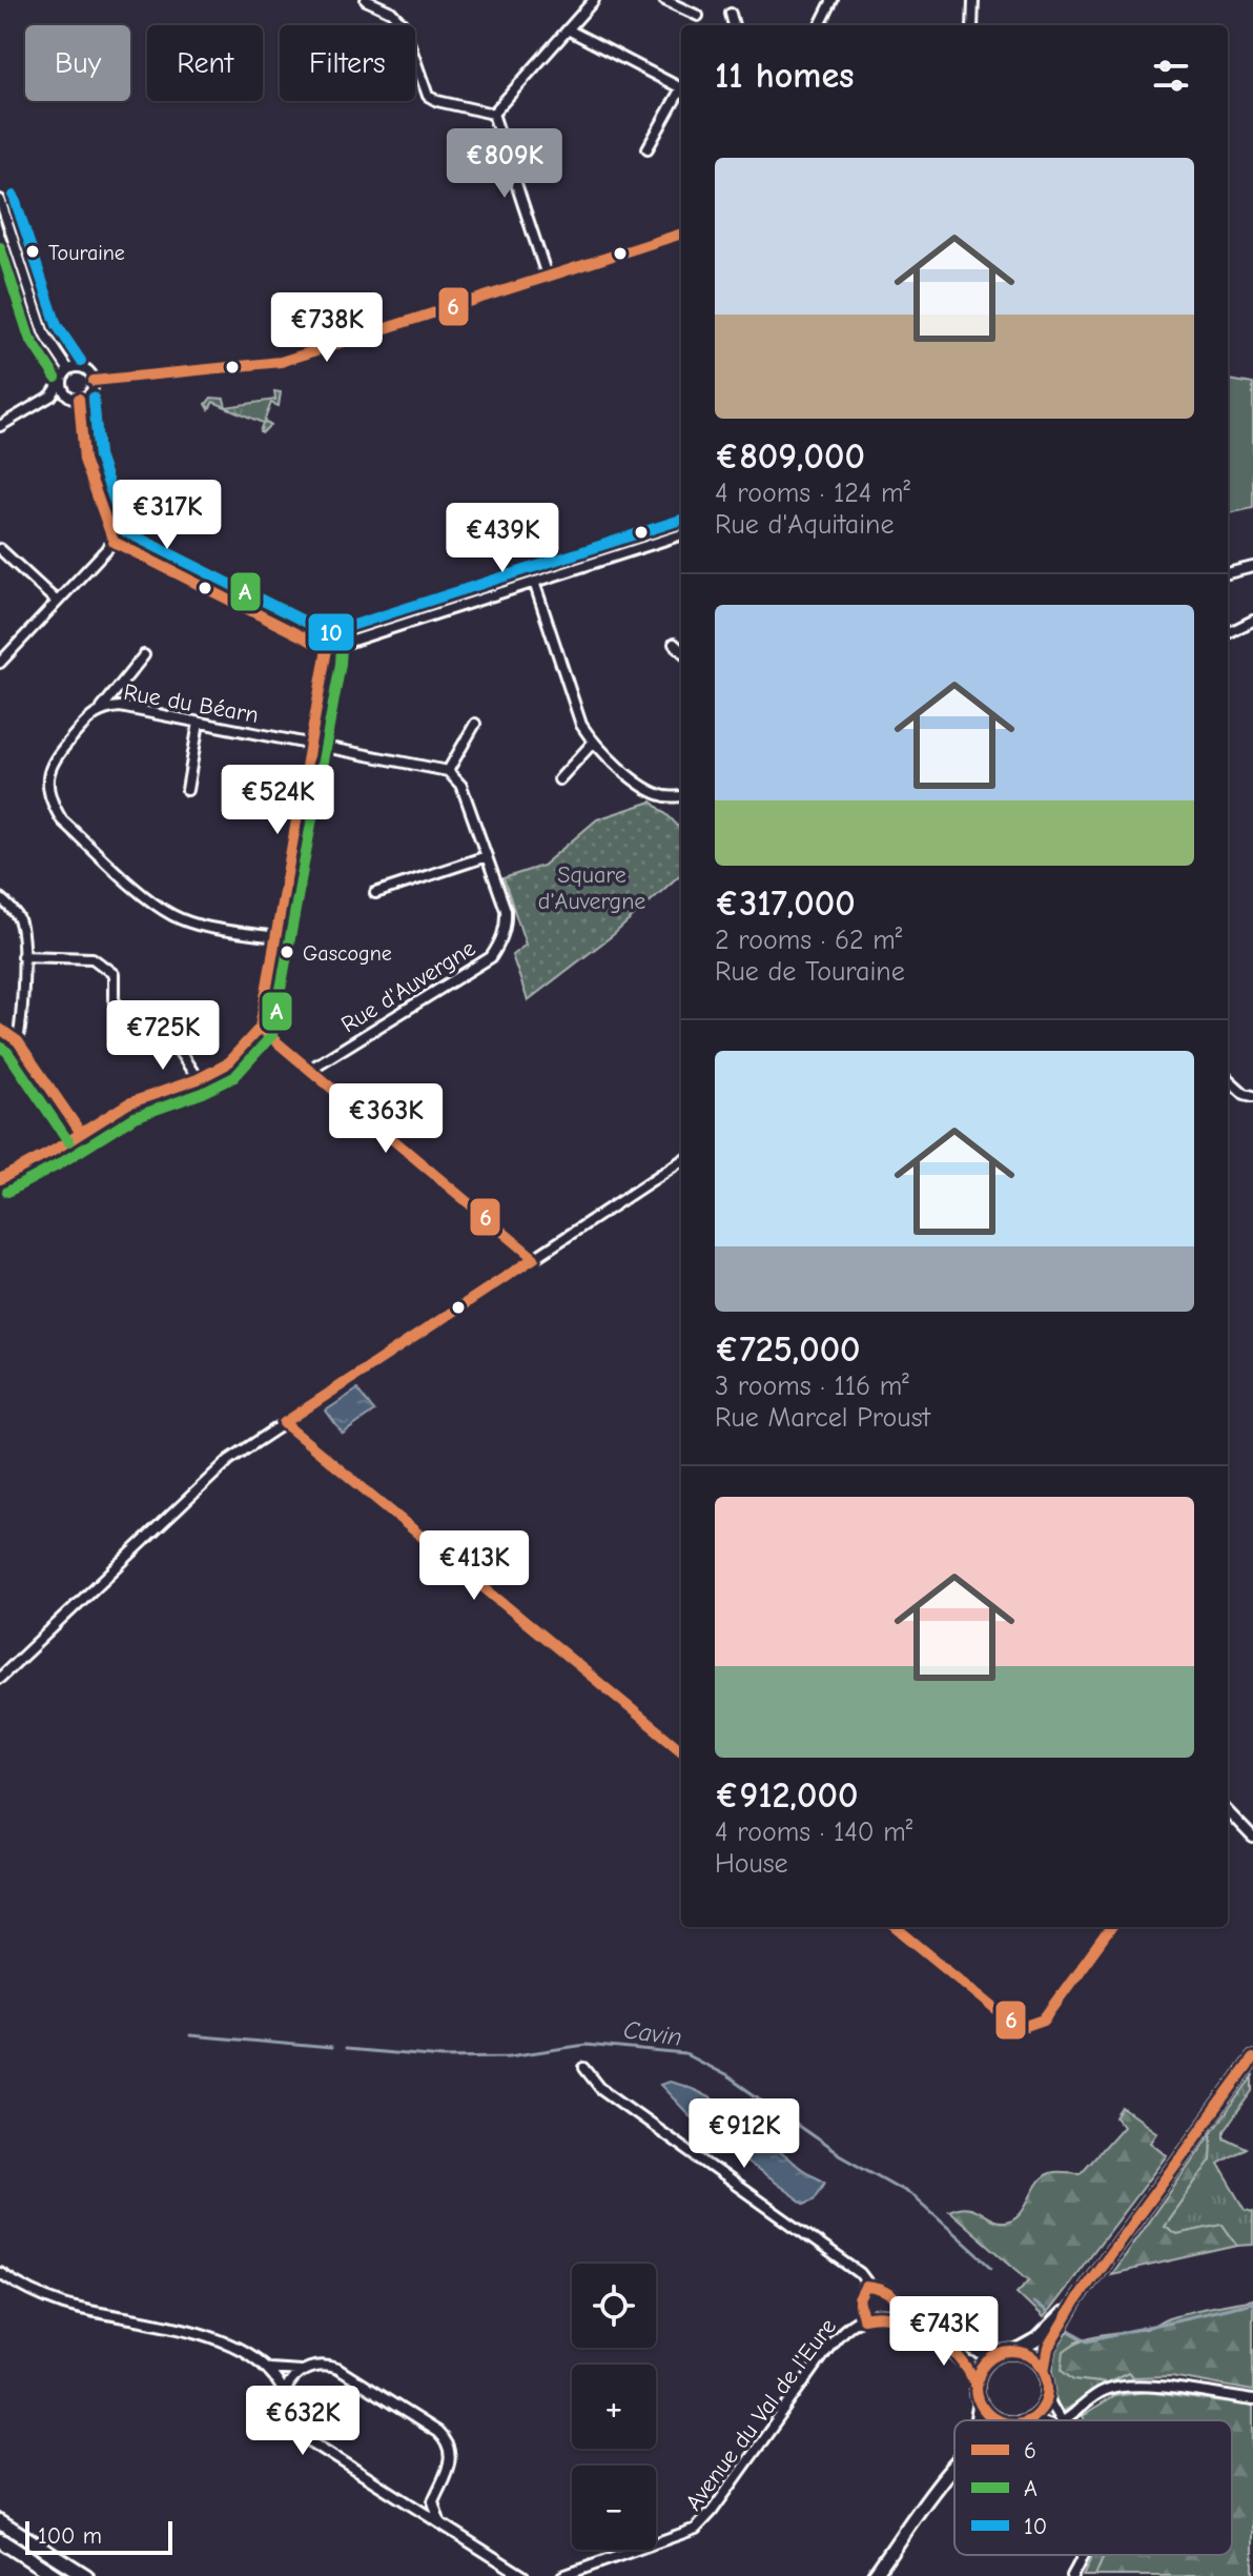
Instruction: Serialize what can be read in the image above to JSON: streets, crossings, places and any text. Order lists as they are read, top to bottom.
{
  "streets": {
    "street": ["Rue du Béarn", "Rue d'Auvergne", "Avenue du Val de l'Eure"]
  },
  "water": ["Cavin"],
  "parks": ["Square d'Auvergne"],
  "places": ["Touraine", "Gascogne"],
  "lines": ["transit line 10", "transit line 6", "transit line A"],
  "legend": ["6", "A", "10"],
  "scale_bar": "100 m",
  "page": {
    "chip": ["Buy", "Rent", "Filters"],
    "heading": "11 homes",
    "list": [
      {
        "name": "€809,000",
        "note": "4 rooms · 124 m² · Rue d'Aquitaine"
      },
      {
        "name": "€317,000",
        "note": "2 rooms · 62 m² · Rue de Touraine"
      },
      {
        "name": "€725,000",
        "note": "3 rooms · 116 m² · Rue Marcel Proust"
      },
      {
        "name": "€912,000",
        "note": "4 rooms · 140 m² · House"
      }
    ],
    "price": [
      "€809K",
      "€738K",
      "€317K",
      "€439K",
      "€524K",
      "€725K",
      "€363K",
      "€413K",
      "€912K",
      "€743K",
      "€632K"
    ],
    "map_buttons": ["+", "−"],
    "scale": "100 m"
  }
}
